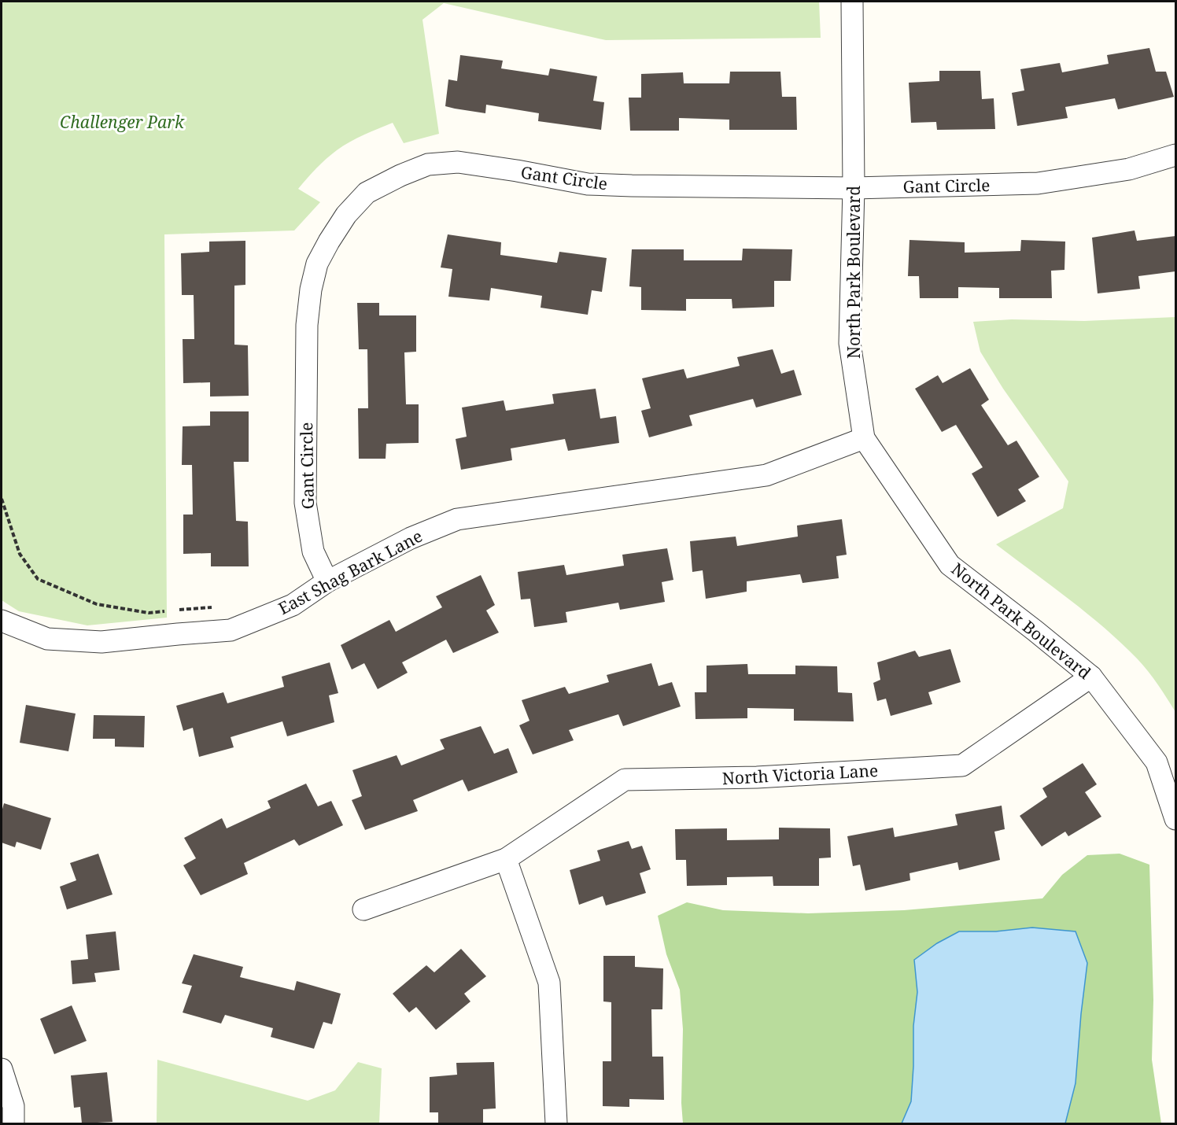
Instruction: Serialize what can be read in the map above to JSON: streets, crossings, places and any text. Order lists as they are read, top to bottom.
{
  "streets": {
    "street": [
      "Gant Circle",
      "North Park Boulevard",
      "East Shag Bark Lane",
      "North Victoria Lane"
    ]
  },
  "crossings": [
    ["Gant Circle", "North Park Boulevard"],
    ["Gant Circle", "East Shag Bark Lane"],
    ["North Park Boulevard", "East Shag Bark Lane"],
    ["North Park Boulevard", "North Victoria Lane"]
  ],
  "parks": ["Challenger Park"]
}
